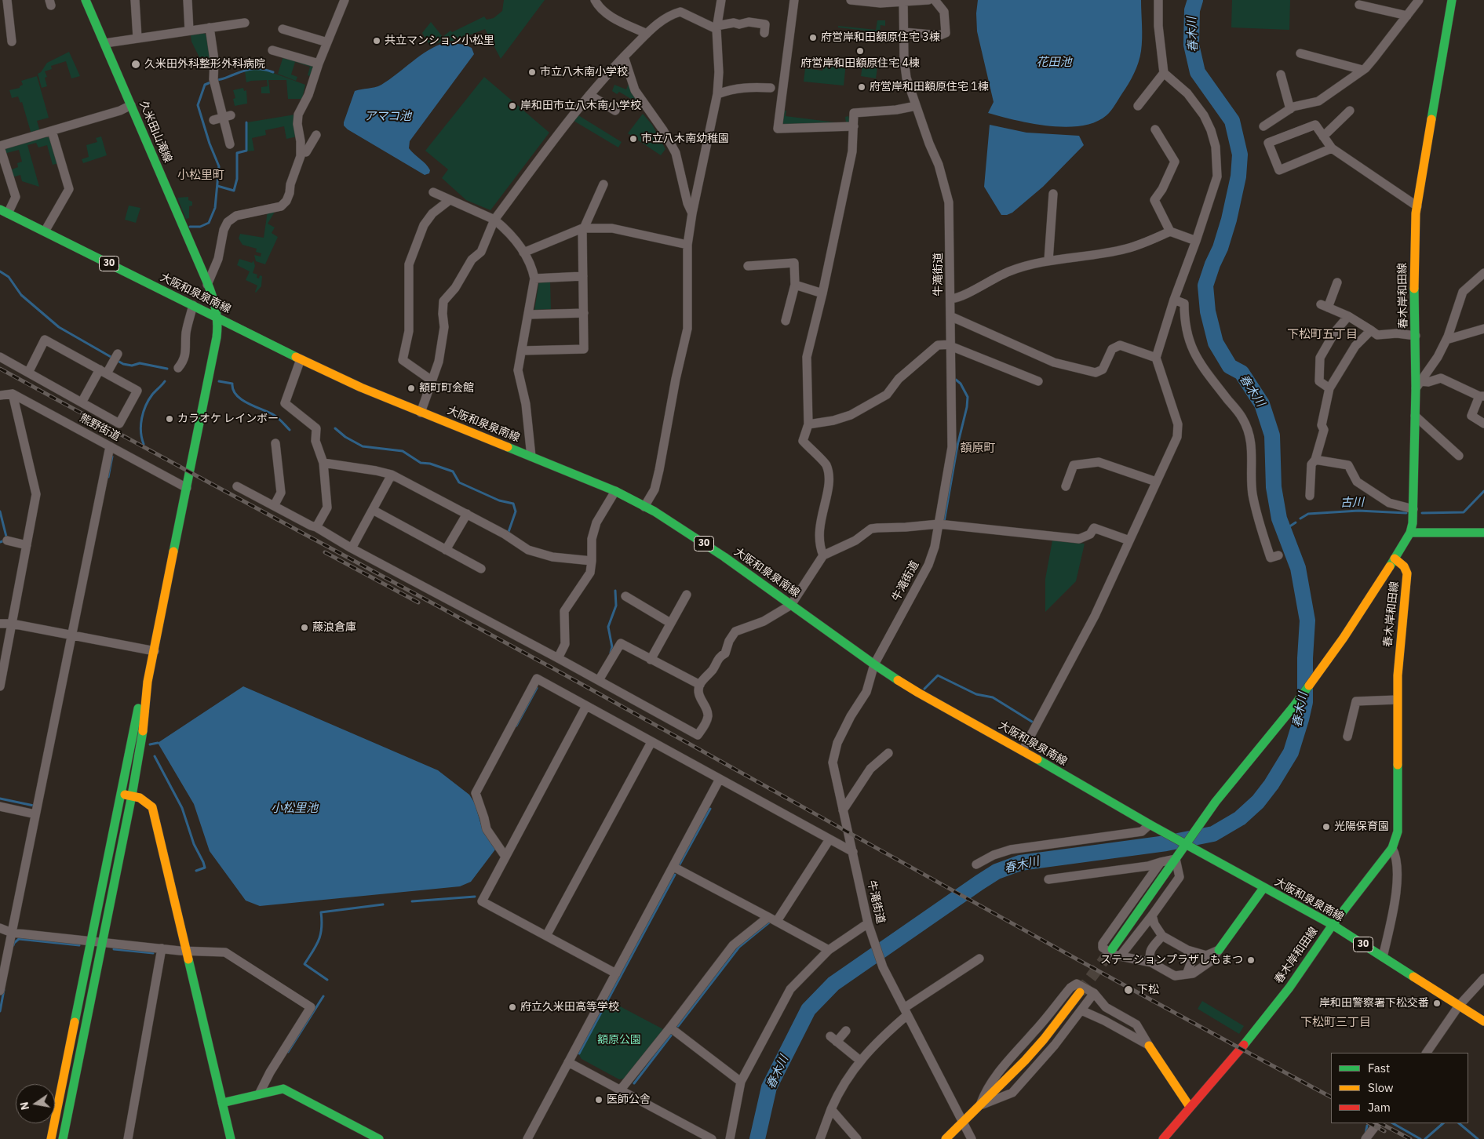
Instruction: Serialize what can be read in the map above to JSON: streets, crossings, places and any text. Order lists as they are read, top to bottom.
{
  "streets": {
    "street": [
      "久米田山滝線",
      "30",
      "牛滝街道",
      "大阪和泉泉南線",
      "春木岸和田線",
      "熊野街道"
    ]
  },
  "crossings": [
    ["久米田山滝線", "大阪和泉泉南線"],
    ["久米田山滝線", "熊野街道"],
    ["牛滝街道", "大阪和泉泉南線"],
    ["大阪和泉泉南線", "春木岸和田線"]
  ],
  "districts": [
    "小松里町",
    "下松町五丁目",
    "額原町",
    "下松町三丁目"
  ],
  "water": [
    "春木川",
    "花田池",
    "アマコ池",
    "古川",
    "小松里池"
  ],
  "parks": ["額原公園"],
  "places": [
    "府営岸和田額原住宅 3棟",
    "共立マンション小松里",
    "府営岸和田額原住宅 4棟",
    "久米田外科整形外科病院",
    "市立八木南小学校",
    "府営岸和田額原住宅 1棟",
    "岸和田市立八木南小学校",
    "市立八木南幼稚園",
    "額町町会館",
    "カラオケ レインボー",
    "藤浪倉庫",
    "光陽保育園",
    "ステーションプラザしもまつ",
    "下松",
    "岸和田警察署下松交番",
    "府立久米田高等学校",
    "医師公舎"
  ],
  "legend": ["Fast", "Slow", "Jam"],
  "north": "left"
}
